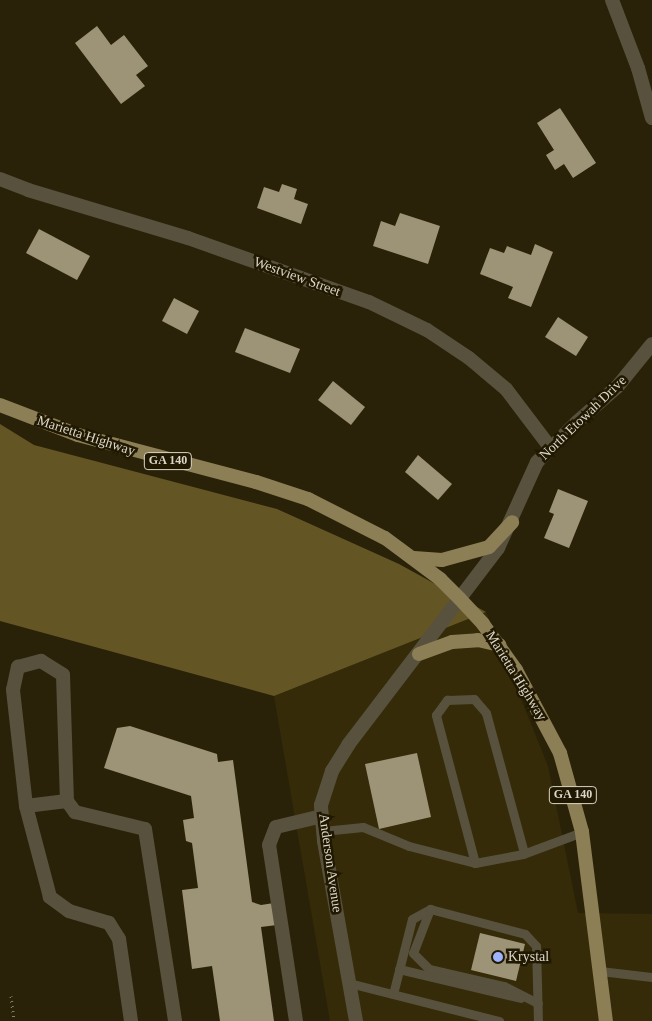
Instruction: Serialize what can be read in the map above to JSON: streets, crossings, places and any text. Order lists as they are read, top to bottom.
{
  "streets": {
    "main road": ["Marietta Highway", "GA 140"],
    "street": ["Westview Street", "North Etowah Drive", "Anderson Avenue"]
  },
  "crossings": [
    ["Westview Street", "North Etowah Drive"],
    ["North Etowah Drive", "Marietta Highway"],
    ["North Etowah Drive", "Anderson Avenue"],
    ["Marietta Highway", "Anderson Avenue"]
  ],
  "places": ["Krystal"]
}
